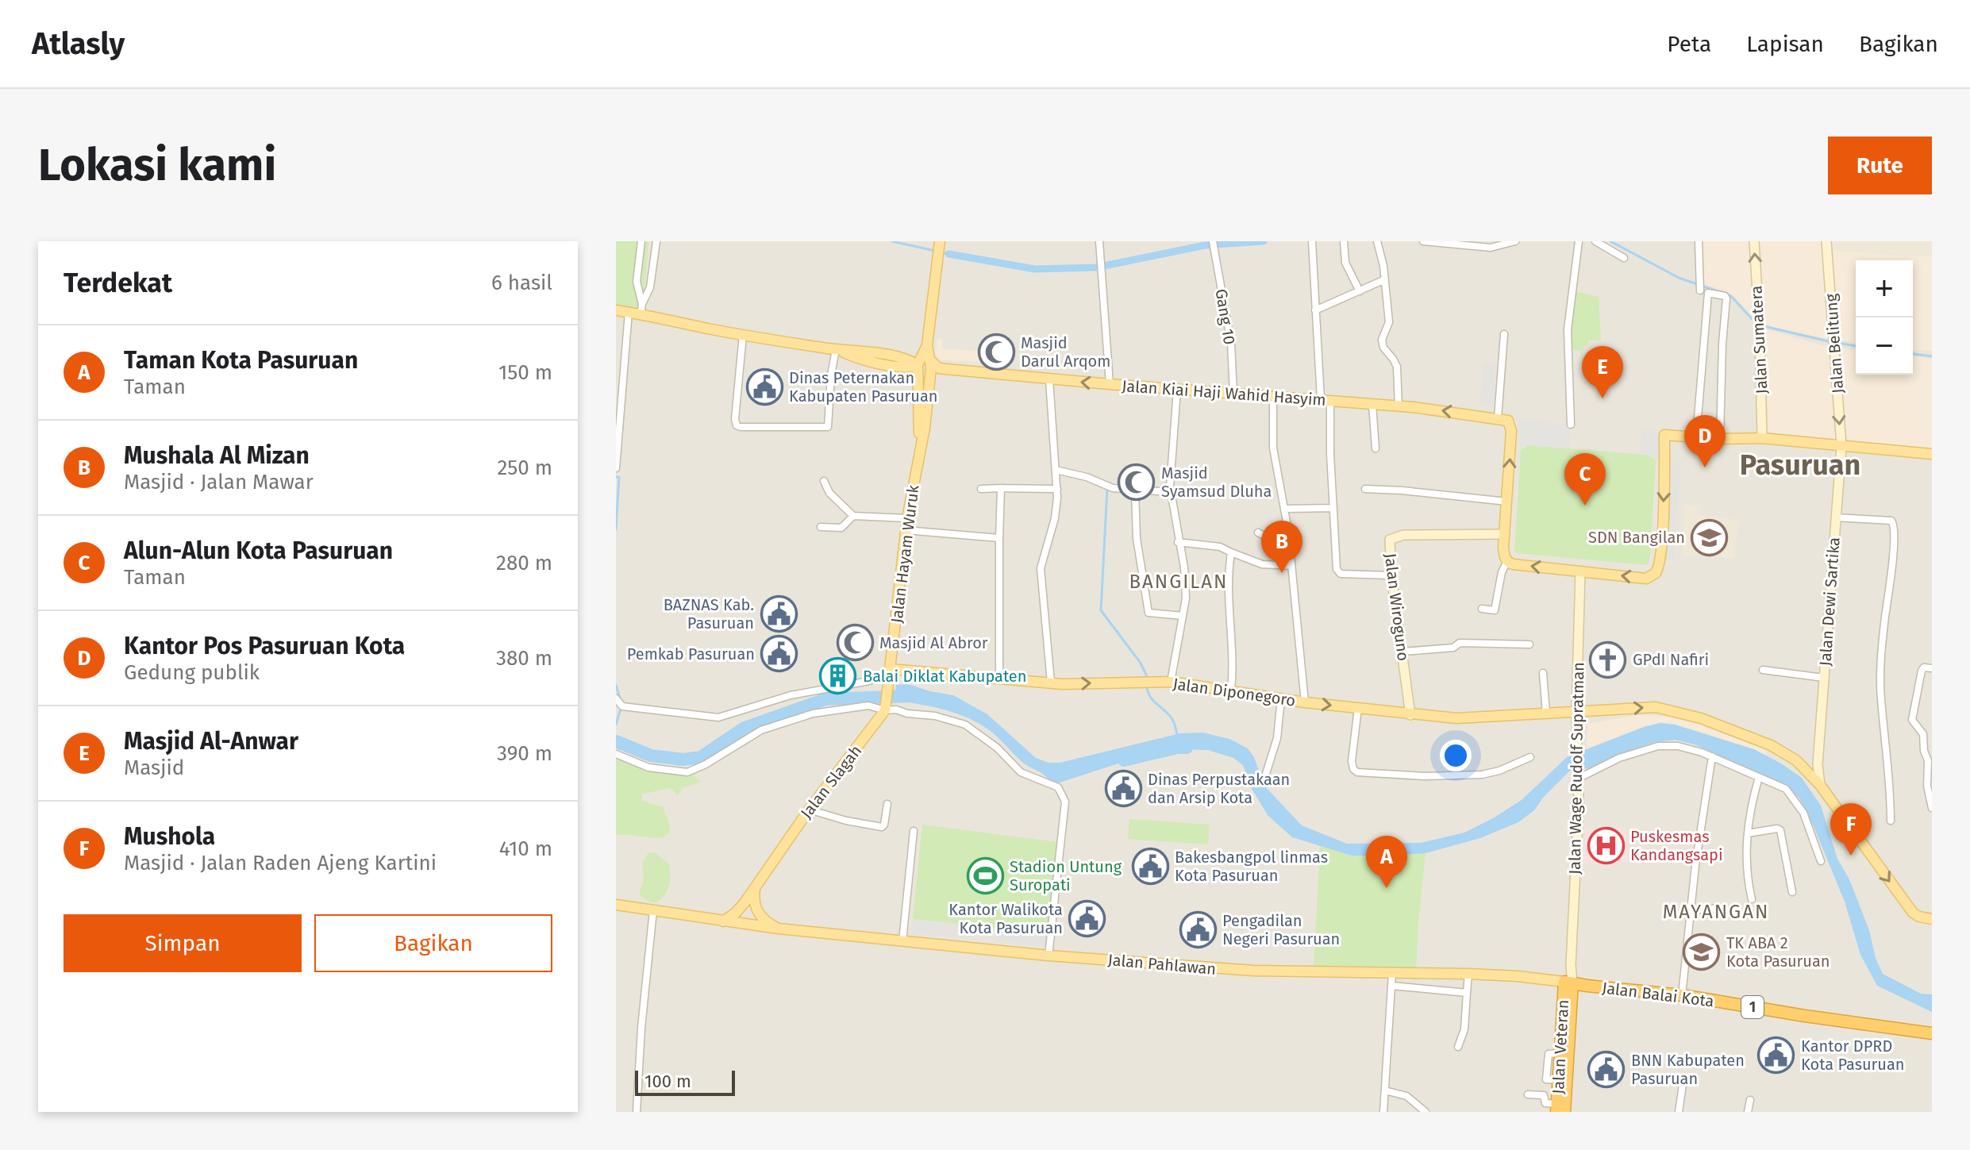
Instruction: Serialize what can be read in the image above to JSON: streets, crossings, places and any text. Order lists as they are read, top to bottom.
{
  "streets": {
    "highway": ["Jalan Balai Kota", "1", "Jalan Veteran"],
    "main road": [
      "Jalan Kiai Haji Wahid Hasyim",
      "Jalan Hayam Wuruk",
      "Jalan Diponegoro",
      "Jalan Slagah",
      "Jalan Pahlawan"
    ],
    "street": [
      "Gang 10",
      "Jalan Sumatera",
      "Jalan Belitung",
      "Jalan Dewi Sartika",
      "Jalan Wiroguno",
      "Jalan Wage Rudolf Supratman"
    ]
  },
  "crossings": [
    ["Gang 10", "Jalan Kiai Haji Wahid Hasyim"],
    ["Jalan Belitung", "Jalan Dewi Sartika"],
    ["Jalan Kiai Haji Wahid Hasyim", "Jalan Hayam Wuruk"],
    ["Jalan Hayam Wuruk", "Jalan Diponegoro"],
    ["Jalan Hayam Wuruk", "Jalan Slagah"],
    ["Jalan Dewi Sartika", "Jalan Diponegoro"],
    ["Jalan Wiroguno", "Jalan Diponegoro"],
    ["Jalan Diponegoro", "Jalan Wage Rudolf Supratman"],
    ["Jalan Diponegoro", "Jalan Slagah"],
    ["Jalan Wage Rudolf Supratman", "Jalan Pahlawan"],
    ["Jalan Wage Rudolf Supratman", "Jalan Balai Kota"],
    ["Jalan Wage Rudolf Supratman", "Jalan Veteran"],
    ["Jalan Slagah", "Jalan Pahlawan"],
    ["Jalan Pahlawan", "Jalan Balai Kota"],
    ["Jalan Pahlawan", "Jalan Veteran"],
    ["Jalan Balai Kota", "Jalan Veteran"]
  ],
  "one_way": ["Jalan Sumatera", "Jalan Belitung", "Jalan Diponegoro"],
  "districts": ["Pasuruan", "BANGILAN", "MAYANGAN"],
  "places": {
    "mosque": ["Masjid Darul Arqom", "Masjid Syamsud Dluha", "Masjid Al Abror"],
    "public building": [
      "Dinas Peternakan Kabupaten Pasuruan",
      "BAZNAS Kab. Pasuruan",
      "Pemkab Pasuruan",
      "Dinas Perpustakaan dan Arsip Kota",
      "Bakesbangpol linmas Kota Pasuruan",
      "Kantor Walikota Kota Pasuruan",
      "Pengadilan Negeri Pasuruan",
      "Kantor DPRD Kota Pasuruan",
      "BNN Kabupaten Pasuruan"
    ],
    "school or university": ["SDN Bangilan", "TK ABA 2 Kota Pasuruan"],
    "church": ["GPdI Nafiri"],
    "building": ["Balai Diklat Kabupaten"],
    "hospital": ["Puskesmas Kandangsapi"],
    "sports": ["Stadion Untung Suropati"]
  },
  "scale_bar": "100 m",
  "page": {
    "header": "Atlasly",
    "nav": ["Peta", "Lapisan", "Bagikan"],
    "buttons": [
      "Rute",
      ["Simpan", "Bagikan"]
    ],
    "title": "Lokasi kami",
    "heading": ["Terdekat", "6 hasil"],
    "map_buttons": ["+", "−"],
    "list": [
      {
        "mark": "A",
        "name": "Taman Kota Pasuruan",
        "note": "Taman",
        "value": "150 m"
      },
      {
        "mark": "B",
        "name": "Mushala Al Mizan",
        "note": "Masjid · Jalan Mawar",
        "value": "250 m"
      },
      {
        "mark": "C",
        "name": "Alun-Alun Kota Pasuruan",
        "note": "Taman",
        "value": "280 m"
      },
      {
        "mark": "D",
        "name": "Kantor Pos Pasuruan Kota",
        "note": "Gedung publik",
        "value": "380 m"
      },
      {
        "mark": "E",
        "name": "Masjid Al-Anwar",
        "note": "Masjid",
        "value": "390 m"
      },
      {
        "mark": "F",
        "name": "Mushola",
        "note": "Masjid · Jalan Raden Ajeng Kartini",
        "value": "410 m"
      }
    ],
    "pins": [
      "E",
      "D",
      "C",
      "B",
      "F",
      "A"
    ],
    "scale": "100 m"
  }
}
